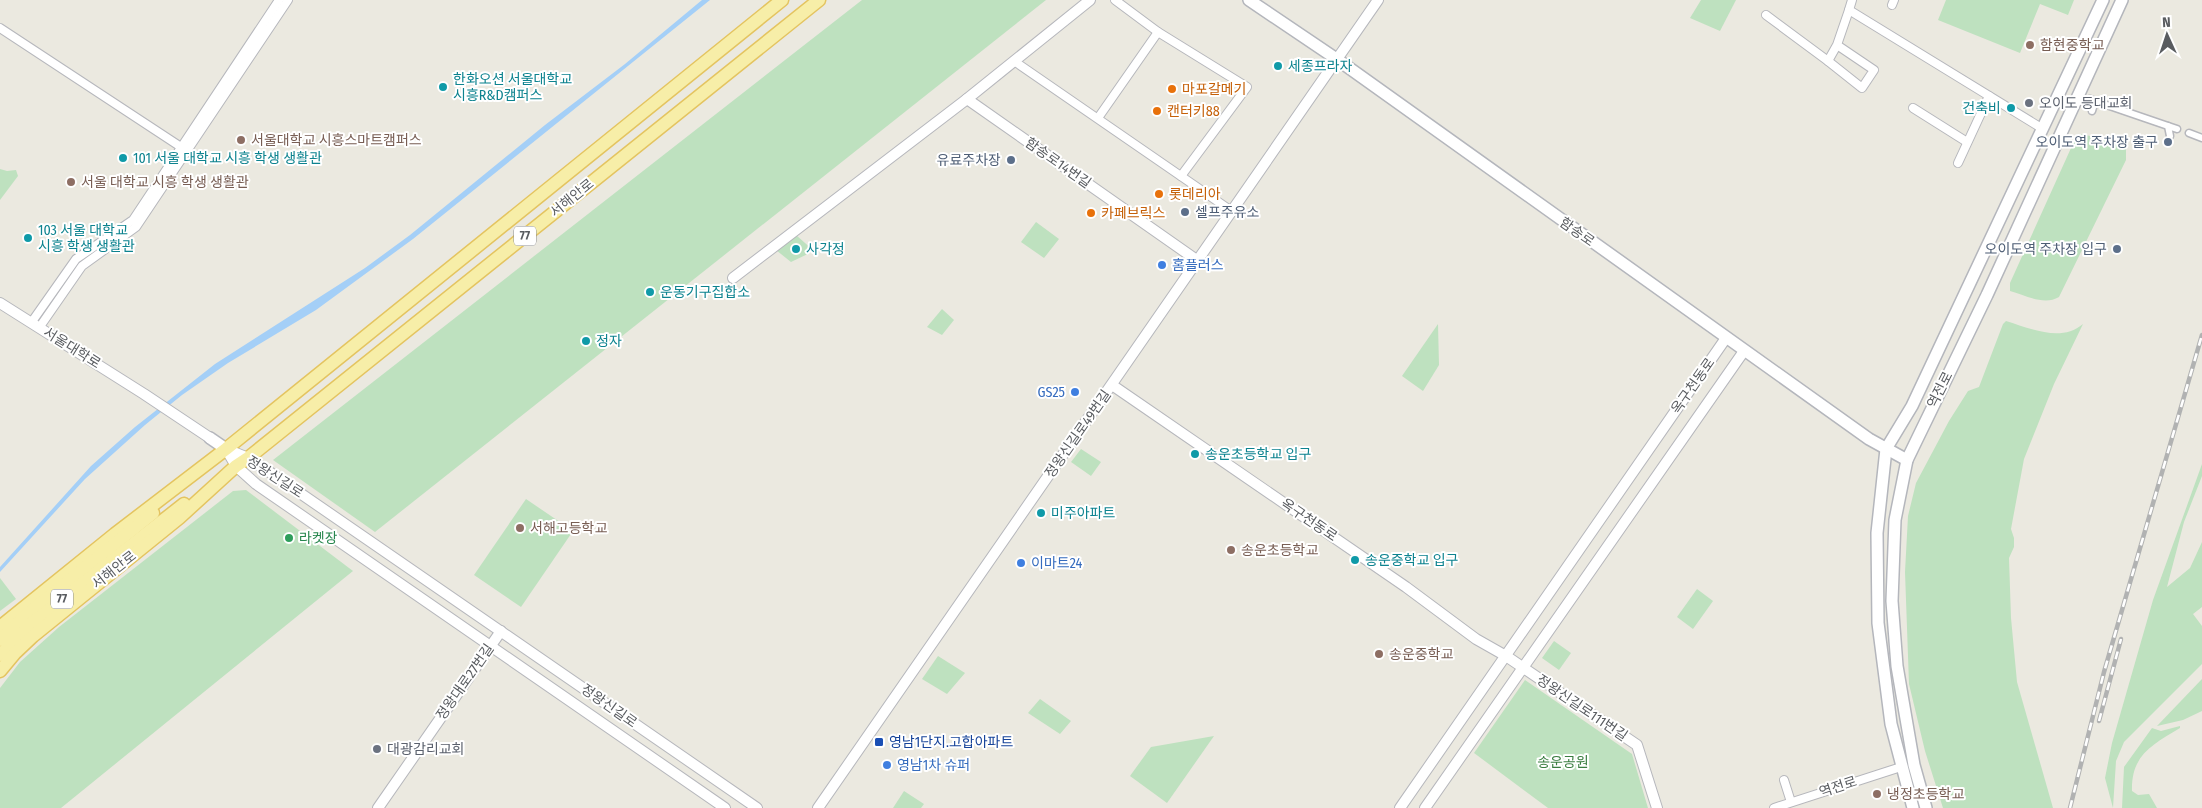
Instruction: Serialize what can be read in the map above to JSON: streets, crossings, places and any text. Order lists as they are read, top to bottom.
{
  "streets": {
    "main road": [
      "서해안로",
      "함송로",
      "77",
      "역전로"
    ],
    "street": [
      "함송로14번길",
      "서울대학로",
      "옥구천동로",
      "정왕신길로49번길",
      "정왕신길로",
      "정왕대로27번길",
      "정왕신길로111번길"
    ]
  },
  "crossings": [
    ["함송로14번길", "정왕신길로49번길"],
    ["서해안로", "77"],
    ["서해안로", "정왕신길로"],
    ["함송로", "옥구천동로"],
    ["함송로", "역전로"],
    ["함송로", "정왕신길로49번길"],
    ["옥구천동로", "정왕신길로49번길"],
    ["옥구천동로", "정왕신길로111번길"],
    ["정왕신길로", "정왕대로27번길"]
  ],
  "parks": ["송운공원"],
  "places": {
    "other": [
      "함현중학교",
      "세종프라자",
      "한화오션 서울대학교 시흥R&D캠퍼스",
      "마포갈메기",
      "오이도 등대교회",
      "건축비",
      "캔터키88",
      "서울대학교 시흥스마트캠퍼스",
      "오이도역 주차장 출구",
      "101 서울 대학교 시흥 학생 생활관",
      "유료주차장",
      "서울 대학교 시흥 학생 생활관",
      "롯데리아",
      "셀프주유소",
      "카페브릭스",
      "103 서울 대학교 시흥 학생 생활관",
      "사각정",
      "오이도역 주차장 입구",
      "홈플러스",
      "운동기구집합소",
      "정자",
      "GS25",
      "송운초등학교 입구",
      "미주아파트",
      "서해고등학교",
      "라켓장",
      "송운초등학교",
      "송운중학교 입구",
      "이마트24",
      "송운중학교",
      "대광감리교회",
      "영남1차 슈퍼",
      "냉정초등학교"
    ],
    "transit": ["영남1단지.고합아파트"]
  },
  "north": "top"
}
